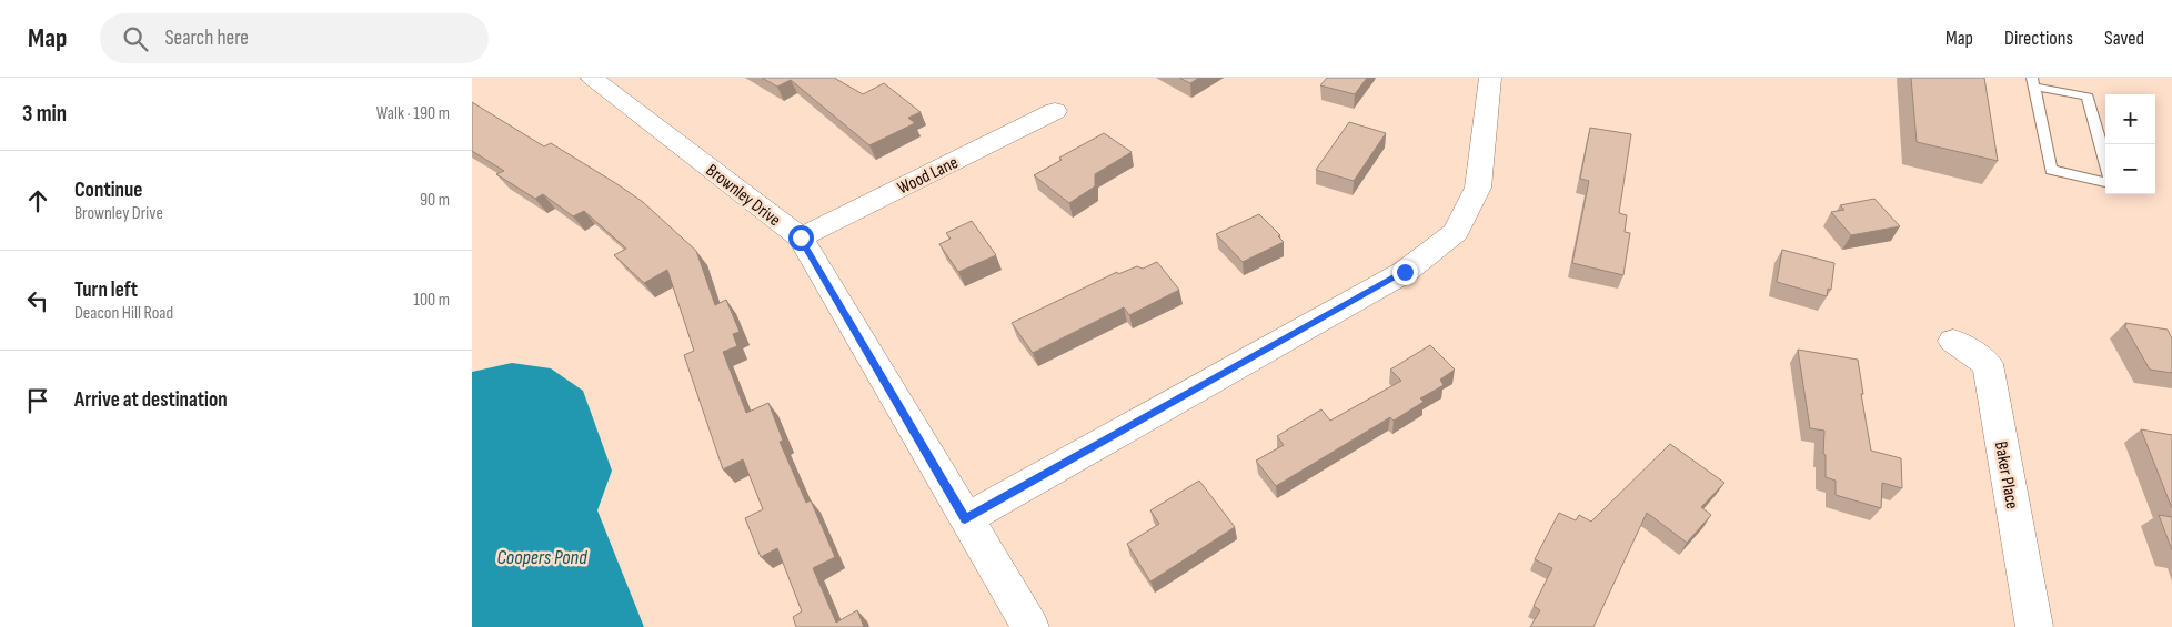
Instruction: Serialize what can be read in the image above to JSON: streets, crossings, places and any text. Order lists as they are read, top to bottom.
{
  "streets": {
    "street": ["Wood Lane", "Brownley Drive", "Baker Place"]
  },
  "crossings": [
    ["Wood Lane", "Brownley Drive"]
  ],
  "water": ["Coopers Pond"],
  "page": {
    "header": "Map",
    "search": "Search here",
    "nav": ["Map", "Directions", "Saved"],
    "heading": ["3 min", "Walk · 190 m"],
    "map_buttons": ["+", "−"],
    "list": [
      ["Continue", "Brownley Drive", "90 m"],
      ["Turn left", "Deacon Hill Road", "100 m"],
      "Arrive at destination"
    ]
  }
}
